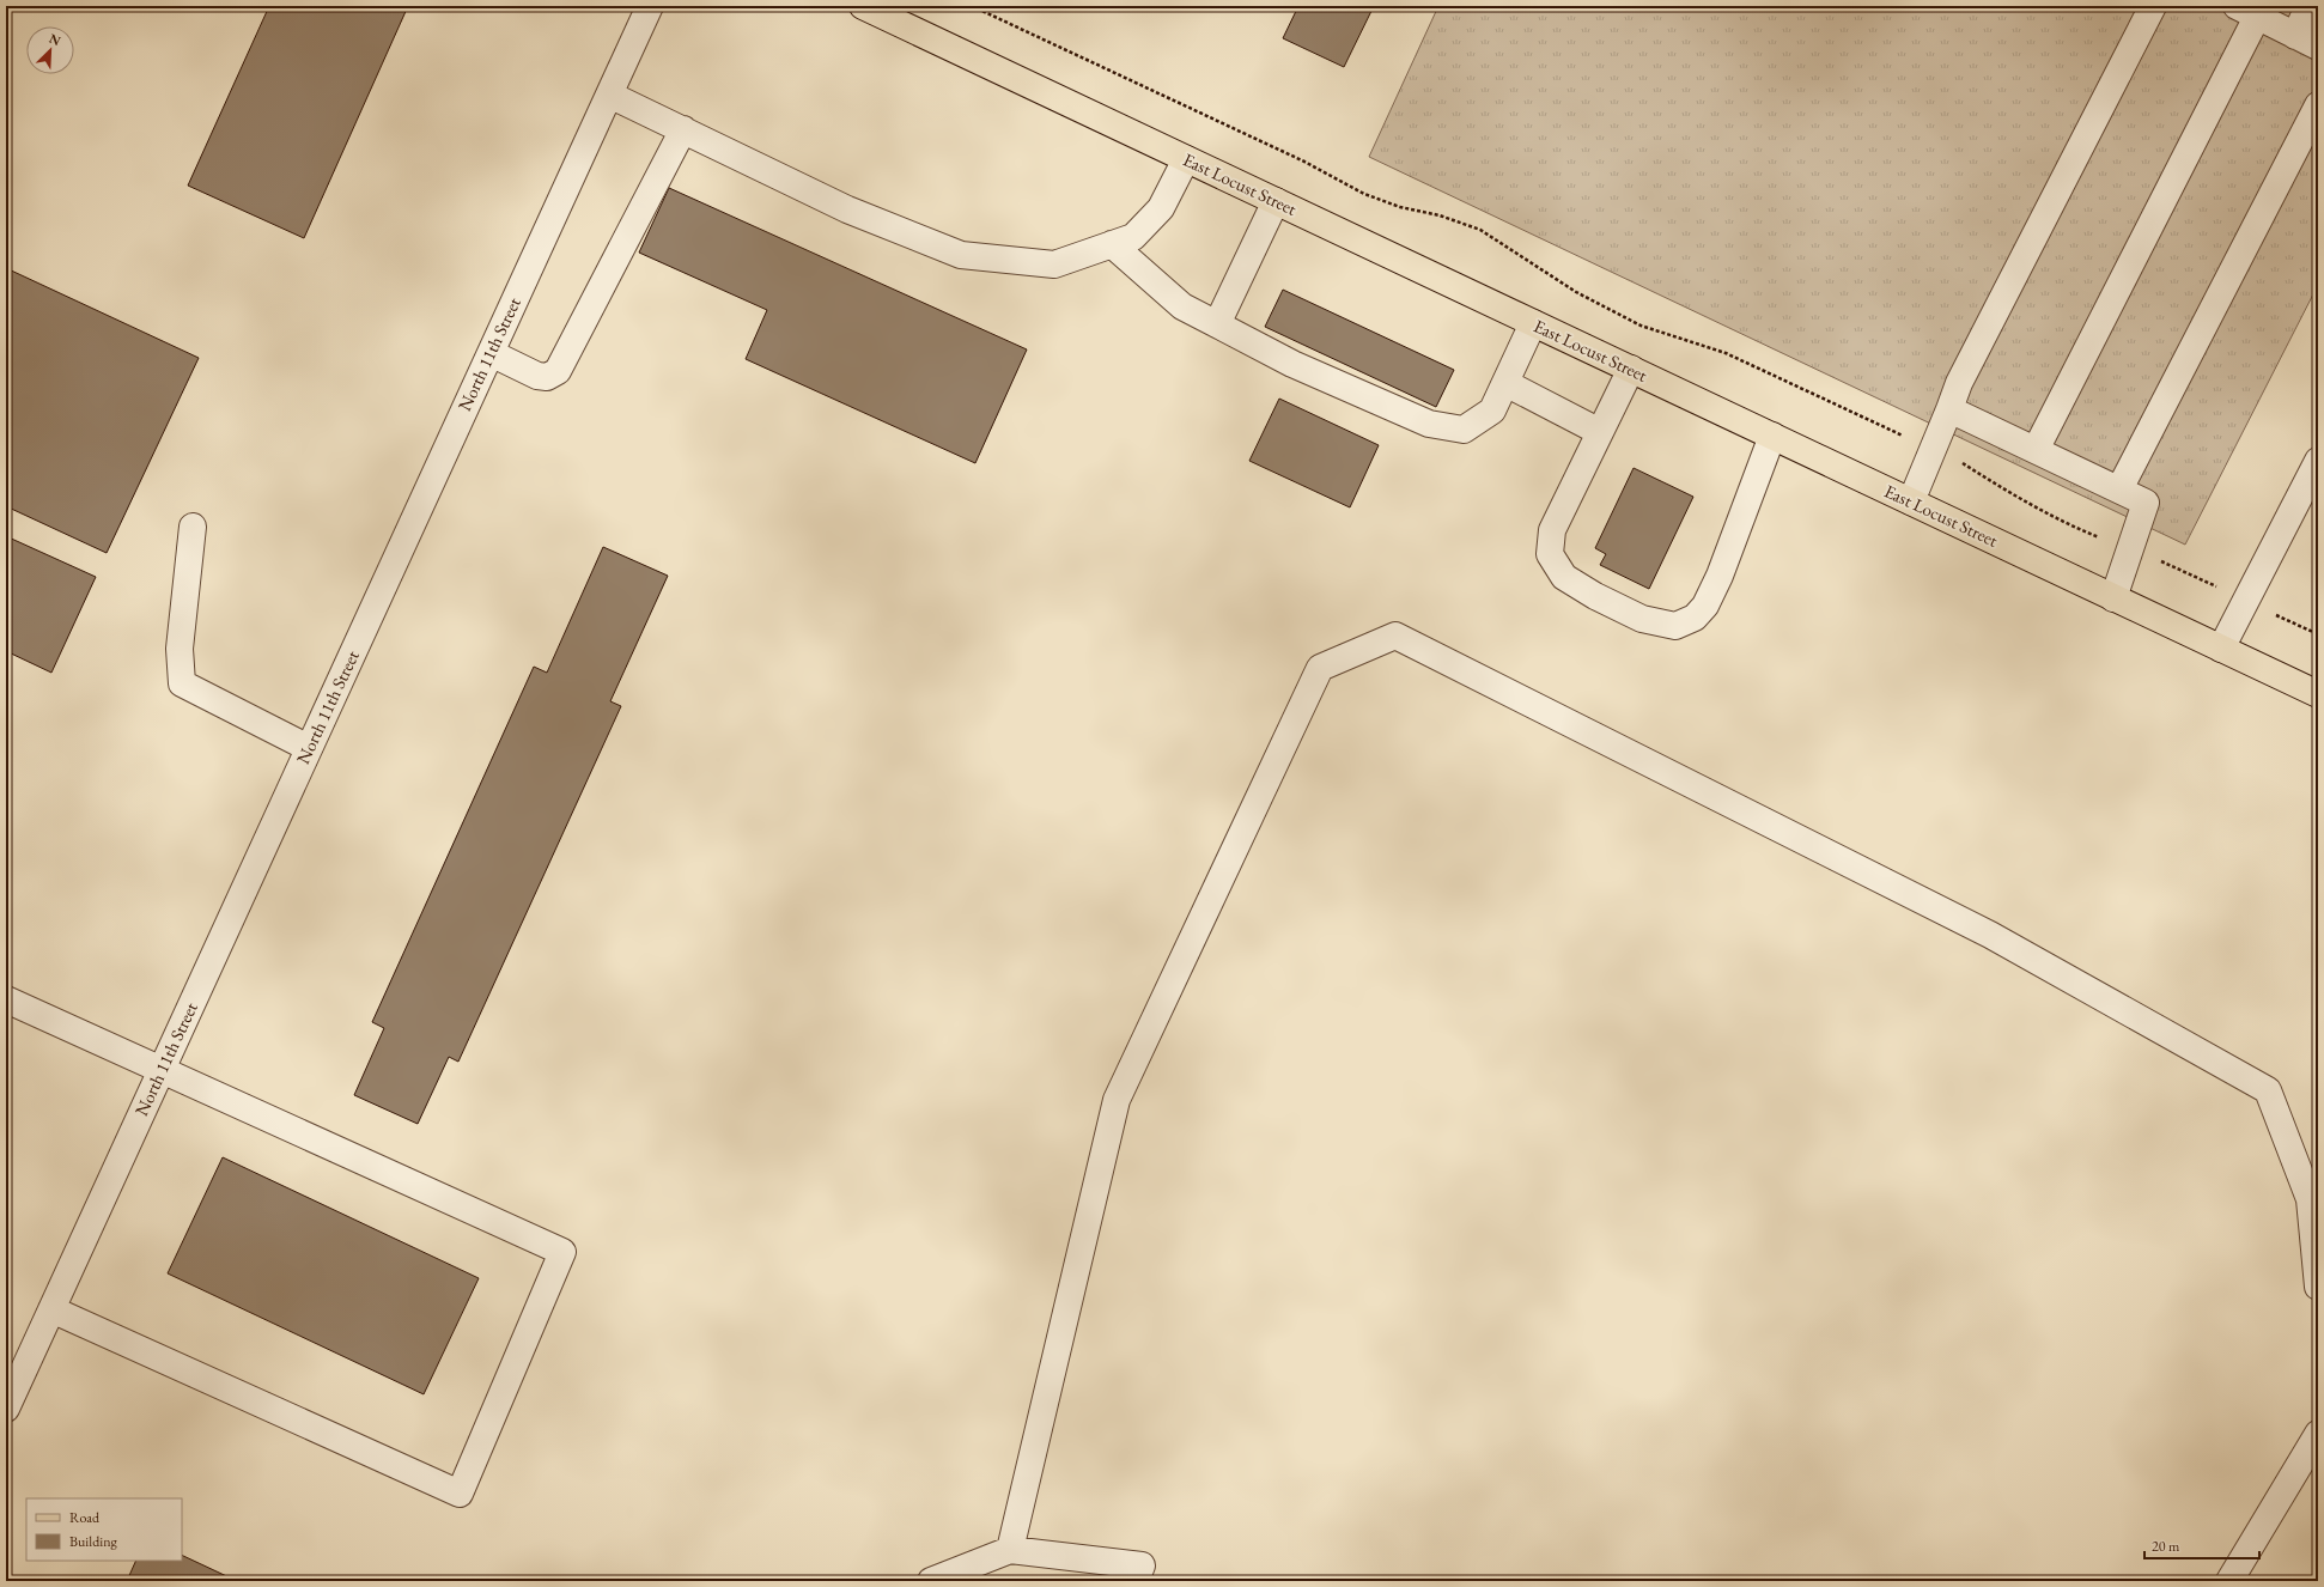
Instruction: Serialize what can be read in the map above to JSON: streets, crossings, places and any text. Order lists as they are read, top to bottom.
{
  "streets": {
    "main road": ["East Locust Street"],
    "street": ["North 11th Street"]
  },
  "legend": ["Road", "Building"],
  "scale_bar": "20 m",
  "north": "top right"
}
